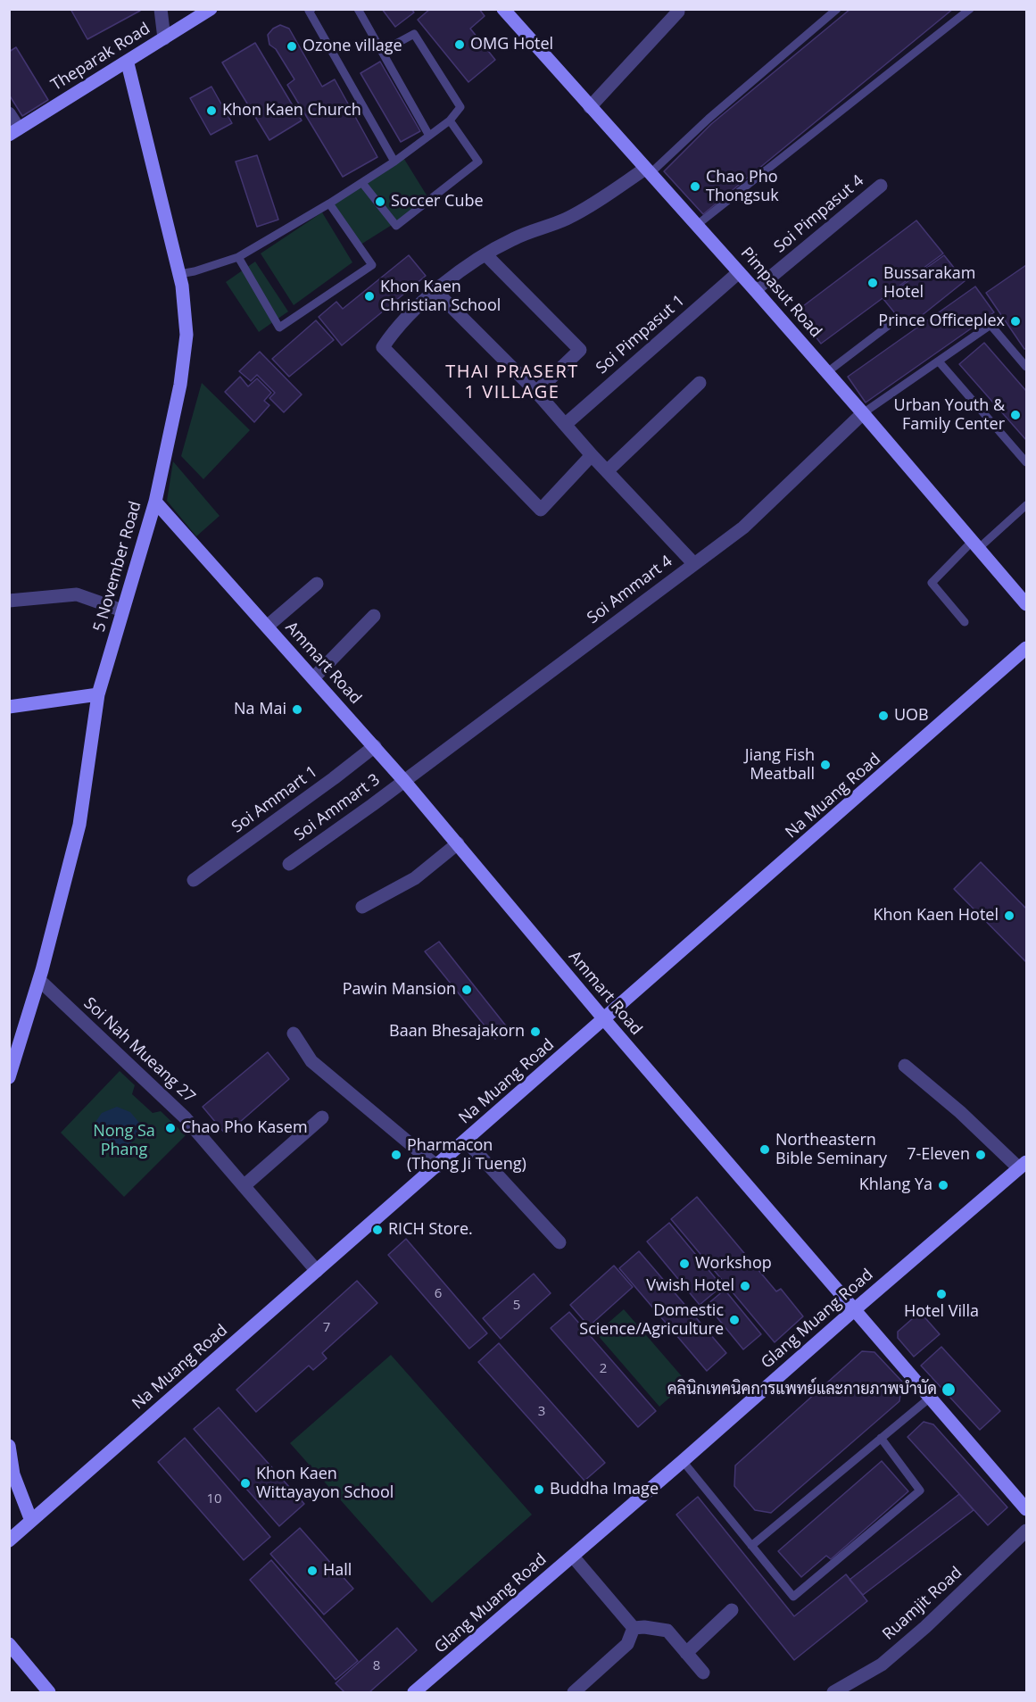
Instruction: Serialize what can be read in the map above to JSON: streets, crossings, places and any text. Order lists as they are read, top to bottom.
{
  "streets": {
    "street": [
      "Theparak Road",
      "Soi Pimpasut 4",
      "Pimpasut Road",
      "Soi Pimpasut 1",
      "5 November Road",
      "Soi Ammart 4",
      "Ammart Road",
      "Na Muang Road",
      "Soi Ammart 1",
      "Soi Ammart 3",
      "Soi Nah Mueang 27",
      "Glang Muang Road",
      "Ruamjit Road"
    ]
  },
  "crossings": [
    ["Theparak Road", "5 November Road"],
    ["Soi Pimpasut 4", "Pimpasut Road"],
    ["Pimpasut Road", "Soi Pimpasut 1"],
    ["Pimpasut Road", "Soi Ammart 4"],
    ["5 November Road", "Ammart Road"],
    ["5 November Road", "Soi Nah Mueang 27"],
    ["Soi Ammart 4", "Ammart Road"],
    ["Soi Ammart 4", "Soi Ammart 3"],
    ["Ammart Road", "Na Muang Road"],
    ["Ammart Road", "Soi Ammart 1"],
    ["Ammart Road", "Soi Ammart 3"],
    ["Ammart Road", "Glang Muang Road"],
    ["Na Muang Road", "Soi Nah Mueang 27"]
  ],
  "districts": ["THAI PRASERT 1 VILLAGE"],
  "parks": ["Nong Sa Phang"],
  "places": [
    "OMG Hotel",
    "Ozone village",
    "Khon Kaen Church",
    "Chao Pho Thongsuk",
    "Soccer Cube",
    "Bussarakam Hotel",
    "Khon Kaen Christian School",
    "Prince Officeplex",
    "Urban Youth & Family Center",
    "Na Mai",
    "UOB",
    "Jiang Fish Meatball",
    "Khon Kaen Hotel",
    "Pawin Mansion",
    "Baan Bhesajakorn",
    "Chao Pho Kasem",
    "Northeastern Bible Seminary",
    "Pharmacon (Thong Ji Tueng)",
    "7-Eleven",
    "Khlang Ya",
    "RICH Store.",
    "Workshop",
    "Vwish Hotel",
    "Hotel Villa",
    "Domestic Science/Agriculture",
    "คลินิกเทคนิคการแพทย์และกายภาพบำบัด",
    "Khon Kaen Wittayayon School",
    "Buddha Image",
    "Hall"
  ],
  "house_numbers": [
    "6",
    "5",
    "7",
    "2",
    "3",
    "10",
    "8"
  ]
}
